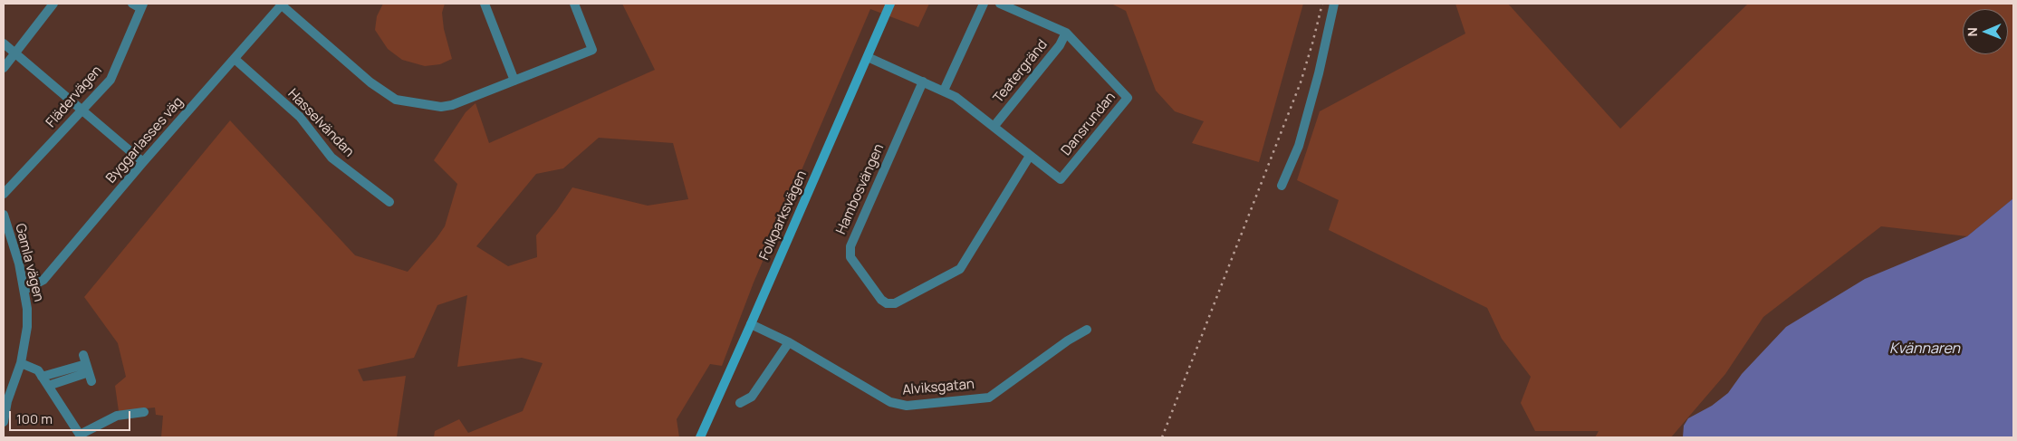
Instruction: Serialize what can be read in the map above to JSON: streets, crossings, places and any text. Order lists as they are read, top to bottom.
{
  "streets": {
    "main road": ["Folkparksvägen"],
    "street": [
      "Teatergränd",
      "Flädervägen",
      "Hasselvändan",
      "Dansrundan",
      "Byggarlasses väg",
      "Hambosvängen",
      "Gamla vägen",
      "Alviksgatan"
    ]
  },
  "crossings": [
    ["Teatergränd", "Dansrundan"],
    ["Hasselvändan", "Byggarlasses väg"],
    ["Dansrundan", "Hambosvängen"],
    ["Dansrundan", "Folkparksvägen"],
    ["Byggarlasses väg", "Gamla vägen"],
    ["Folkparksvägen", "Alviksgatan"]
  ],
  "water": ["Kvännaren"],
  "scale_bar": "100 m",
  "north": "left"
}
